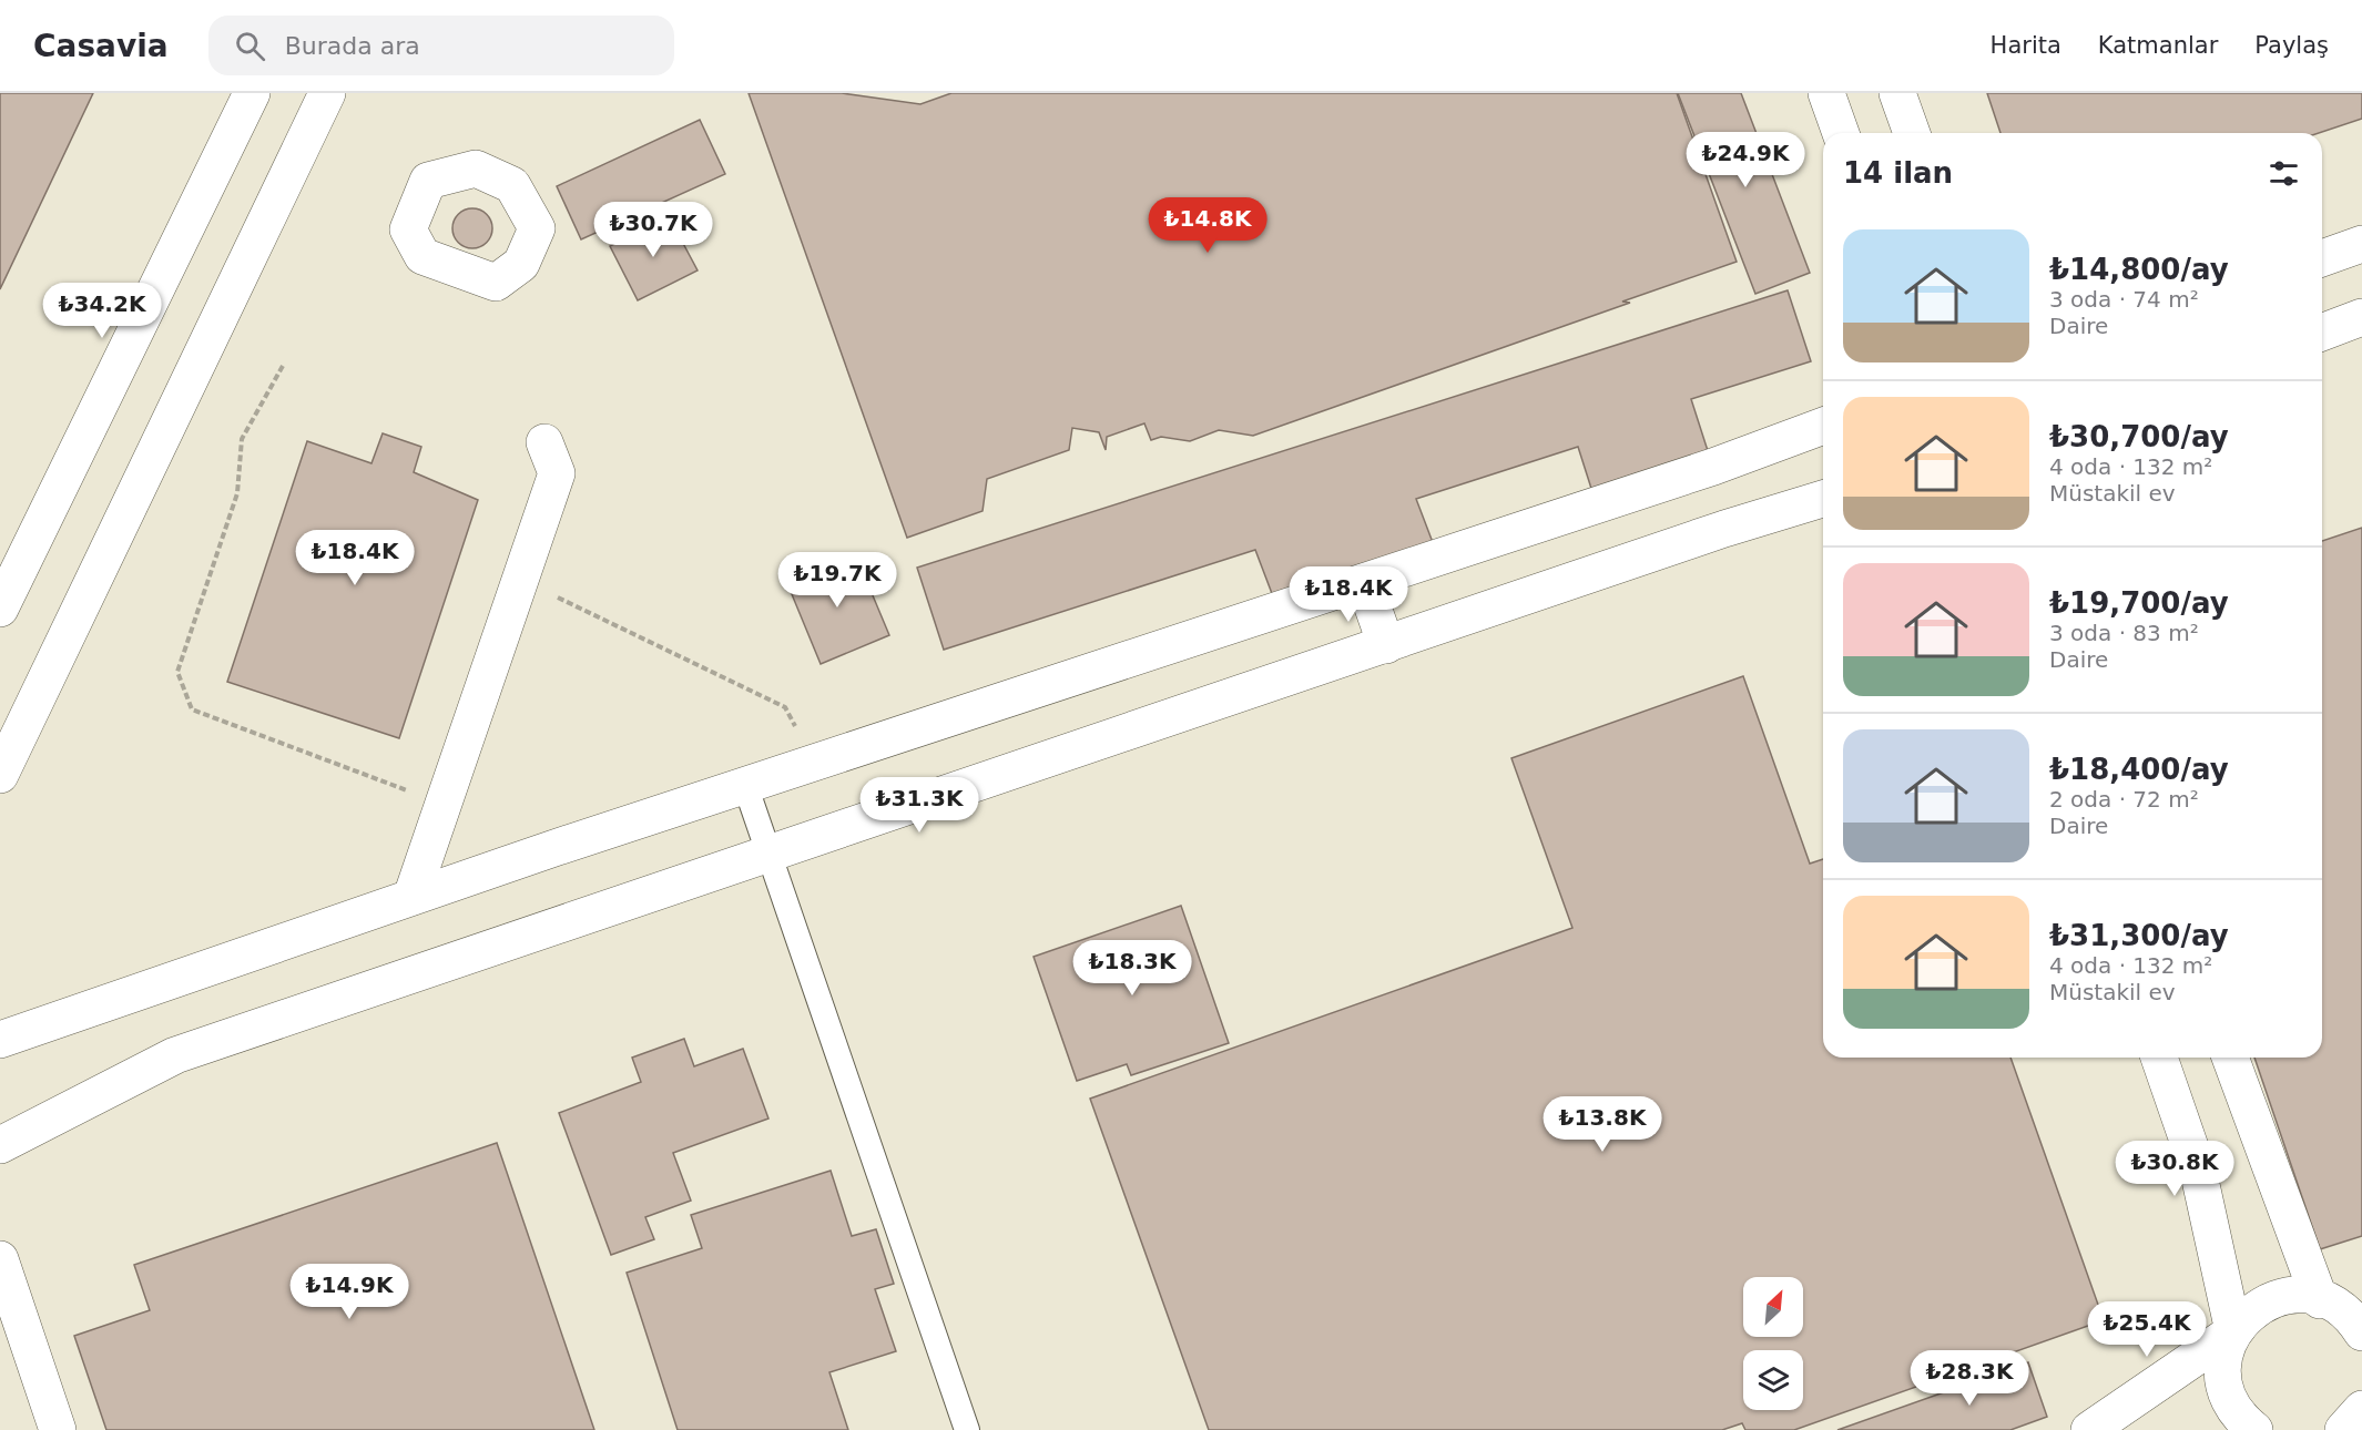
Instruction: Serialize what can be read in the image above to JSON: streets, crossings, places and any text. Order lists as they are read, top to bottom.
{
  "north": "top right",
  "page": {
    "header": "Casavia",
    "search": "Burada ara",
    "nav": ["Harita", "Katmanlar", "Paylaş"],
    "price": [
      "₺24.9K",
      "₺14.8K",
      "₺30.7K",
      "₺34.2K",
      "₺18.4K",
      "₺19.7K",
      "₺18.4K",
      "₺31.3K",
      "₺18.3K",
      "₺13.8K",
      "₺30.8K",
      "₺14.9K",
      "₺25.4K",
      "₺28.3K"
    ],
    "heading": "14 ilan",
    "list": [
      {
        "name": "₺14,800/ay",
        "note": "3 oda · 74 m² · Daire"
      },
      {
        "name": "₺30,700/ay",
        "note": "4 oda · 132 m² · Müstakil ev"
      },
      {
        "name": "₺19,700/ay",
        "note": "3 oda · 83 m² · Daire"
      },
      {
        "name": "₺18,400/ay",
        "note": "2 oda · 72 m² · Daire"
      },
      {
        "name": "₺31,300/ay",
        "note": "4 oda · 132 m² · Müstakil ev"
      }
    ]
  }
}
